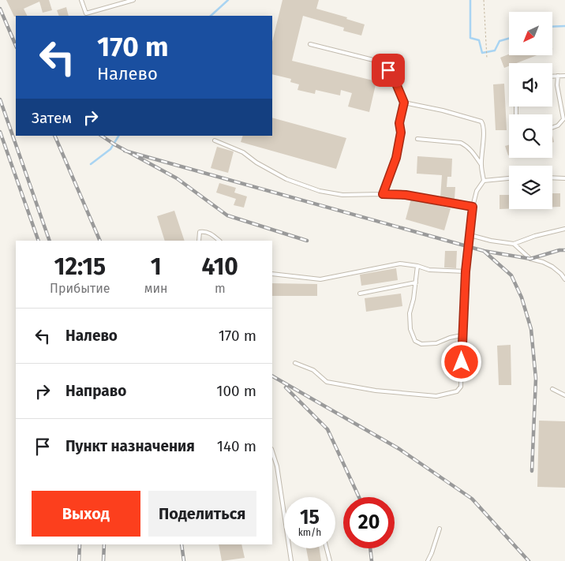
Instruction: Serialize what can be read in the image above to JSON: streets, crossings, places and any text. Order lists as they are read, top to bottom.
{
  "north": "bottom left",
  "page": {
    "turn": ["170 m", "Налево"],
    "then": "Затем",
    "eta": [
      "12:15",
      "Прибытие",
      "1",
      "мин",
      "410",
      "m"
    ],
    "list": [
      {
        "name": "Налево",
        "value": "170 m"
      },
      {
        "name": "Направо",
        "value": "100 m"
      },
      {
        "name": "Пункт назначения",
        "value": "140 m"
      }
    ],
    "buttons": ["Выход", "Поделиться"],
    "speed": "15 km/h",
    "limit": "20"
  }
}
